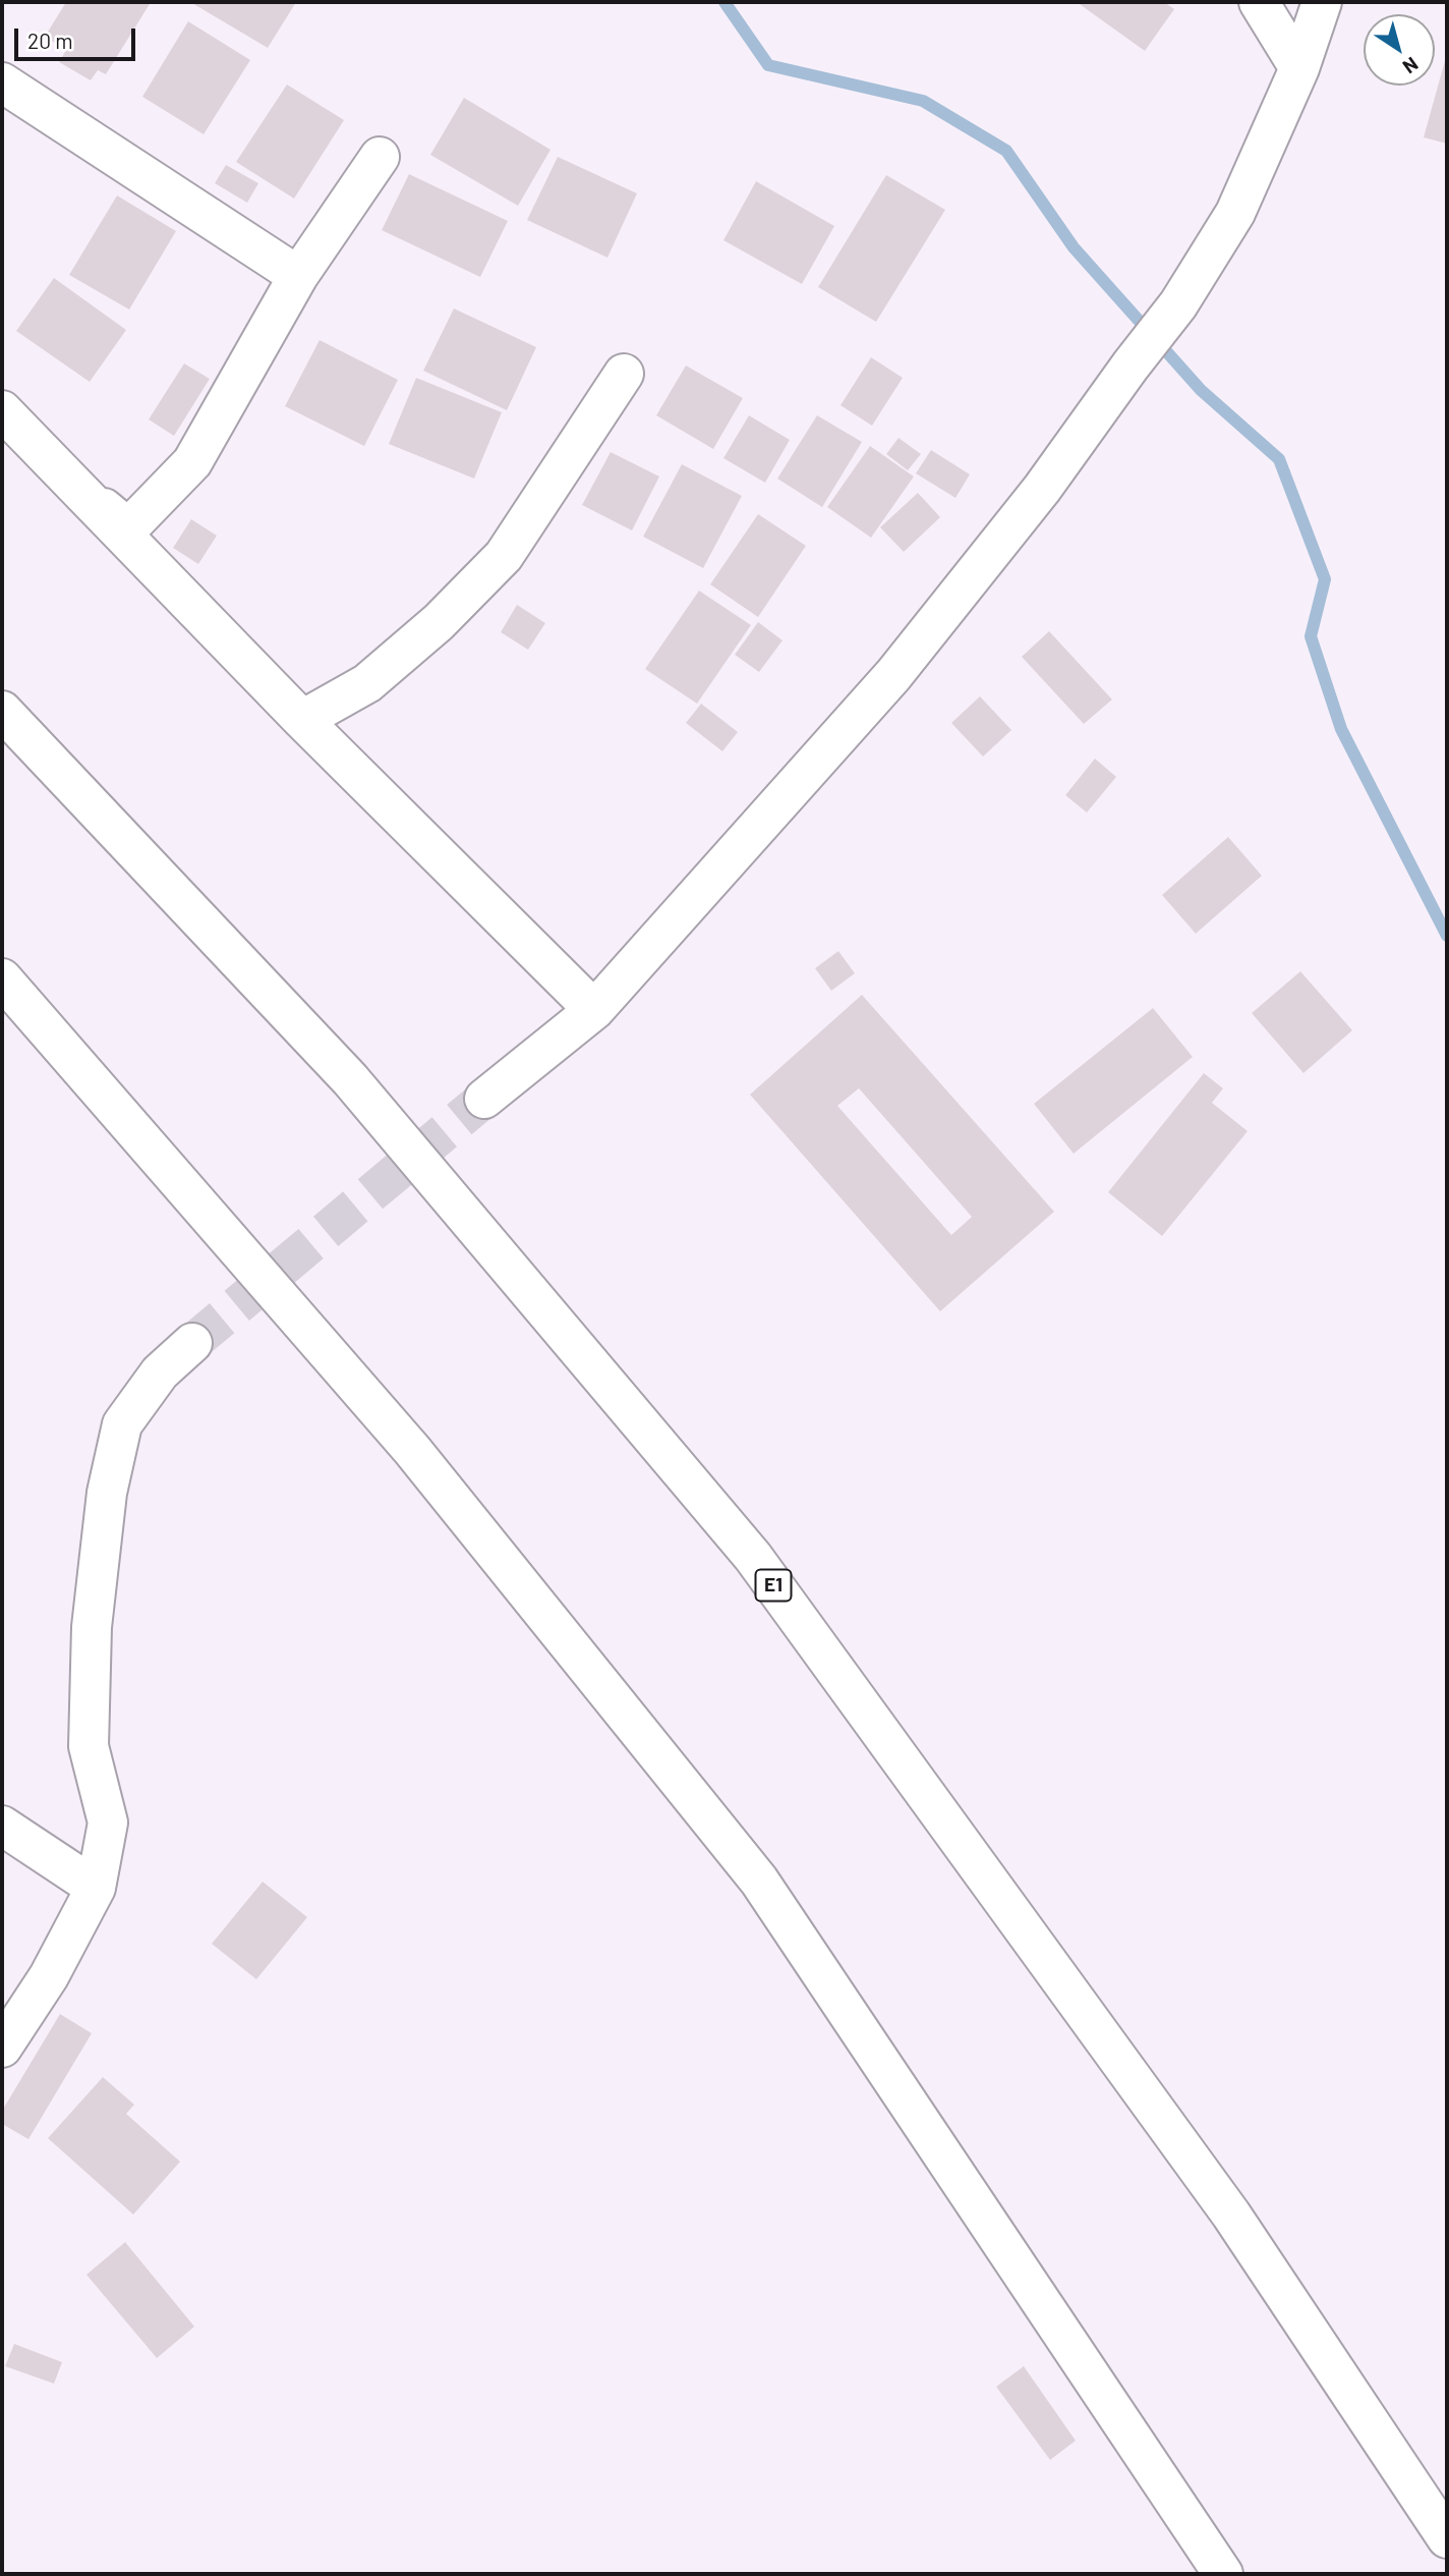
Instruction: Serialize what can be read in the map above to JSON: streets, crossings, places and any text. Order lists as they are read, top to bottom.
{
  "streets": {
    "main road": ["E1"]
  },
  "scale_bar": "20 m",
  "north": "bottom right"
}
